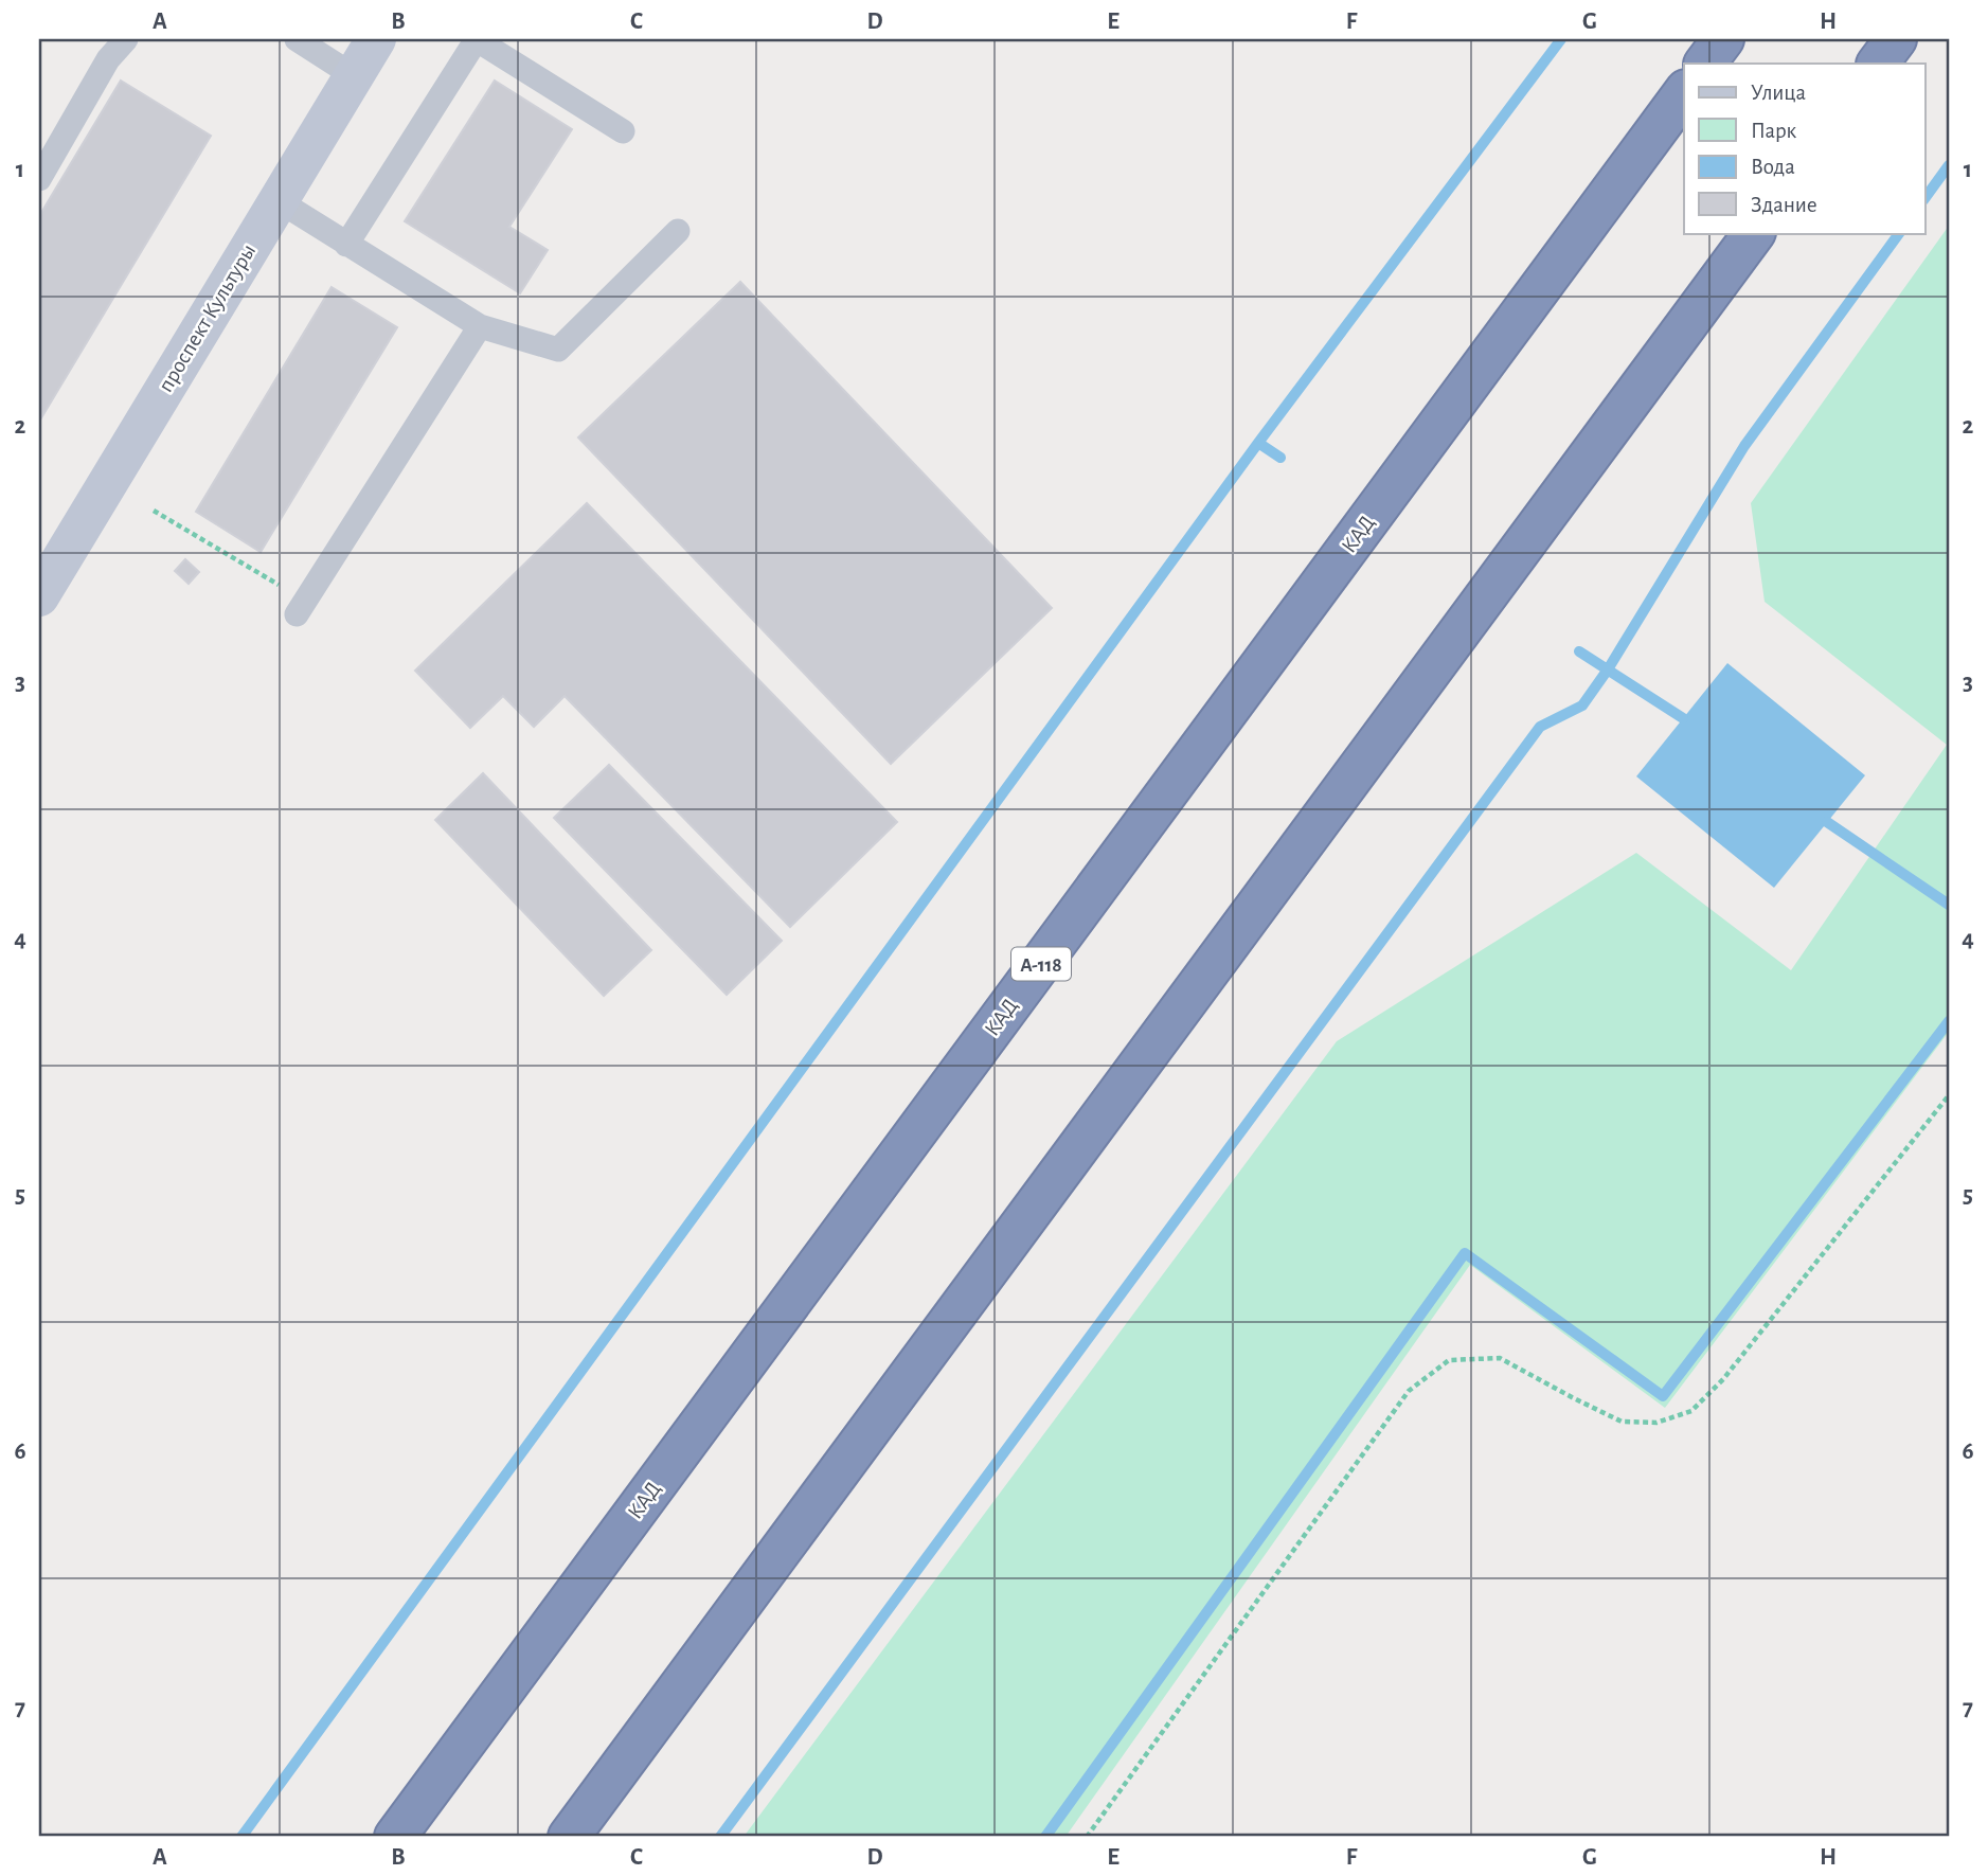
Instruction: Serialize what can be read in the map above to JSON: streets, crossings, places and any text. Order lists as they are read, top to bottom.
{
  "streets": {
    "highway": ["КАД", "А-118"],
    "street": ["проспект Культуры"]
  },
  "legend": [
    "Улица",
    "Парк",
    "Вода",
    "Здание"
  ],
  "grid": {
    "columns": [
      "A",
      "B",
      "C",
      "D",
      "E",
      "F",
      "G",
      "H"
    ],
    "rows": [
      "1",
      "2",
      "3",
      "4",
      "5",
      "6",
      "7"
    ]
  }
}
